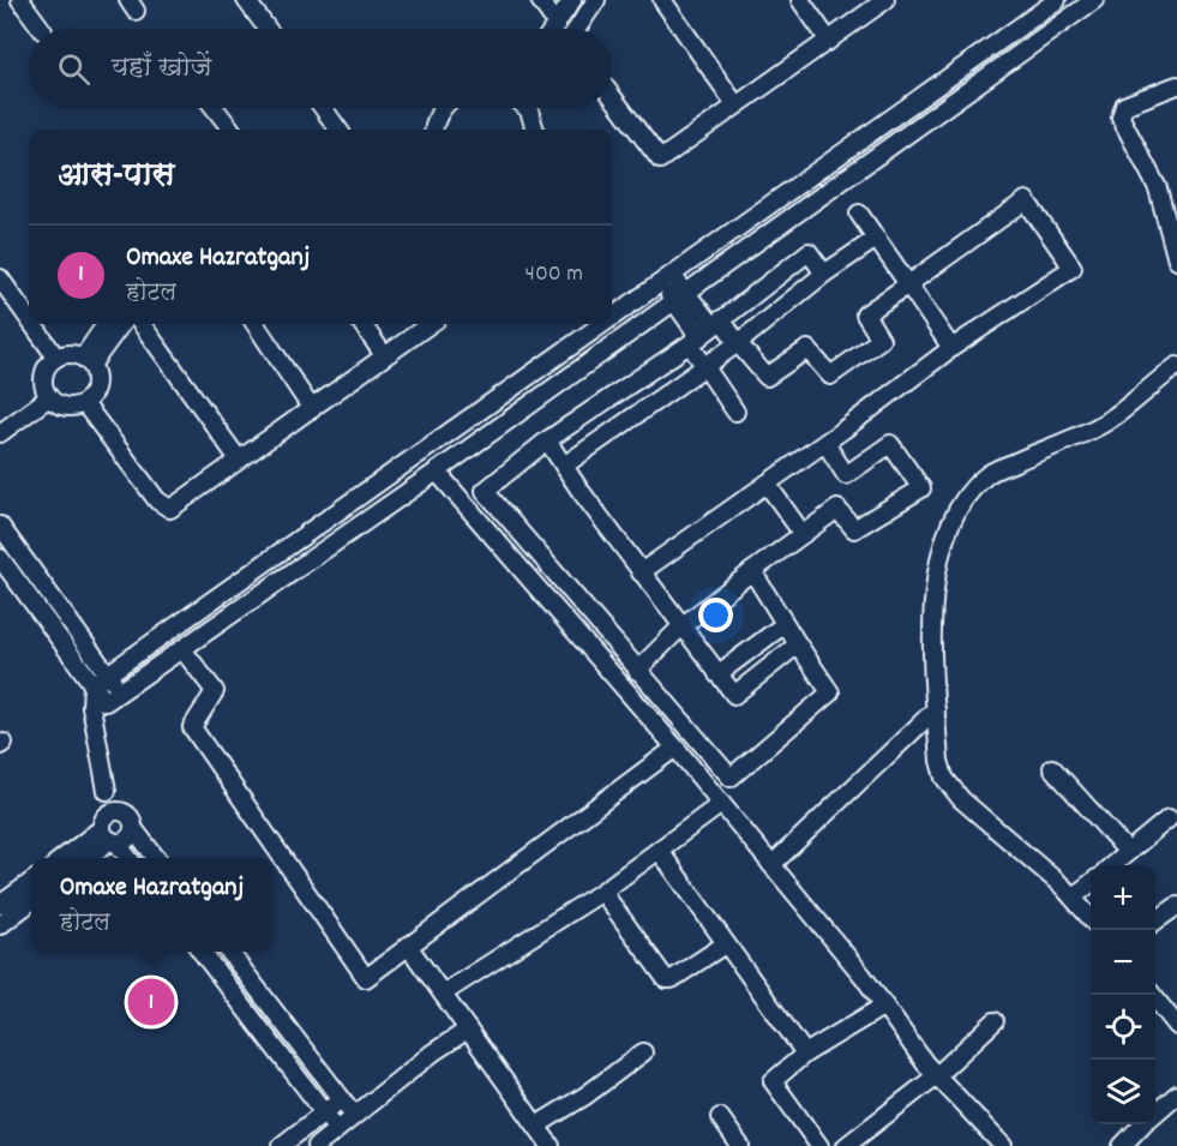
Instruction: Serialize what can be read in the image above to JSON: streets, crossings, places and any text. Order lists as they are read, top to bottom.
{
  "page": {
    "search": "यहाँ खोजें",
    "heading": "आस-पास",
    "list": [
      {
        "mark": "1",
        "name": "Omaxe Hazratganj",
        "note": "होटल",
        "value": "400 m"
      }
    ],
    "popup": ["Omaxe Hazratganj", "होटल"],
    "map_buttons": ["+", "−"],
    "pins": "1"
  }
}
